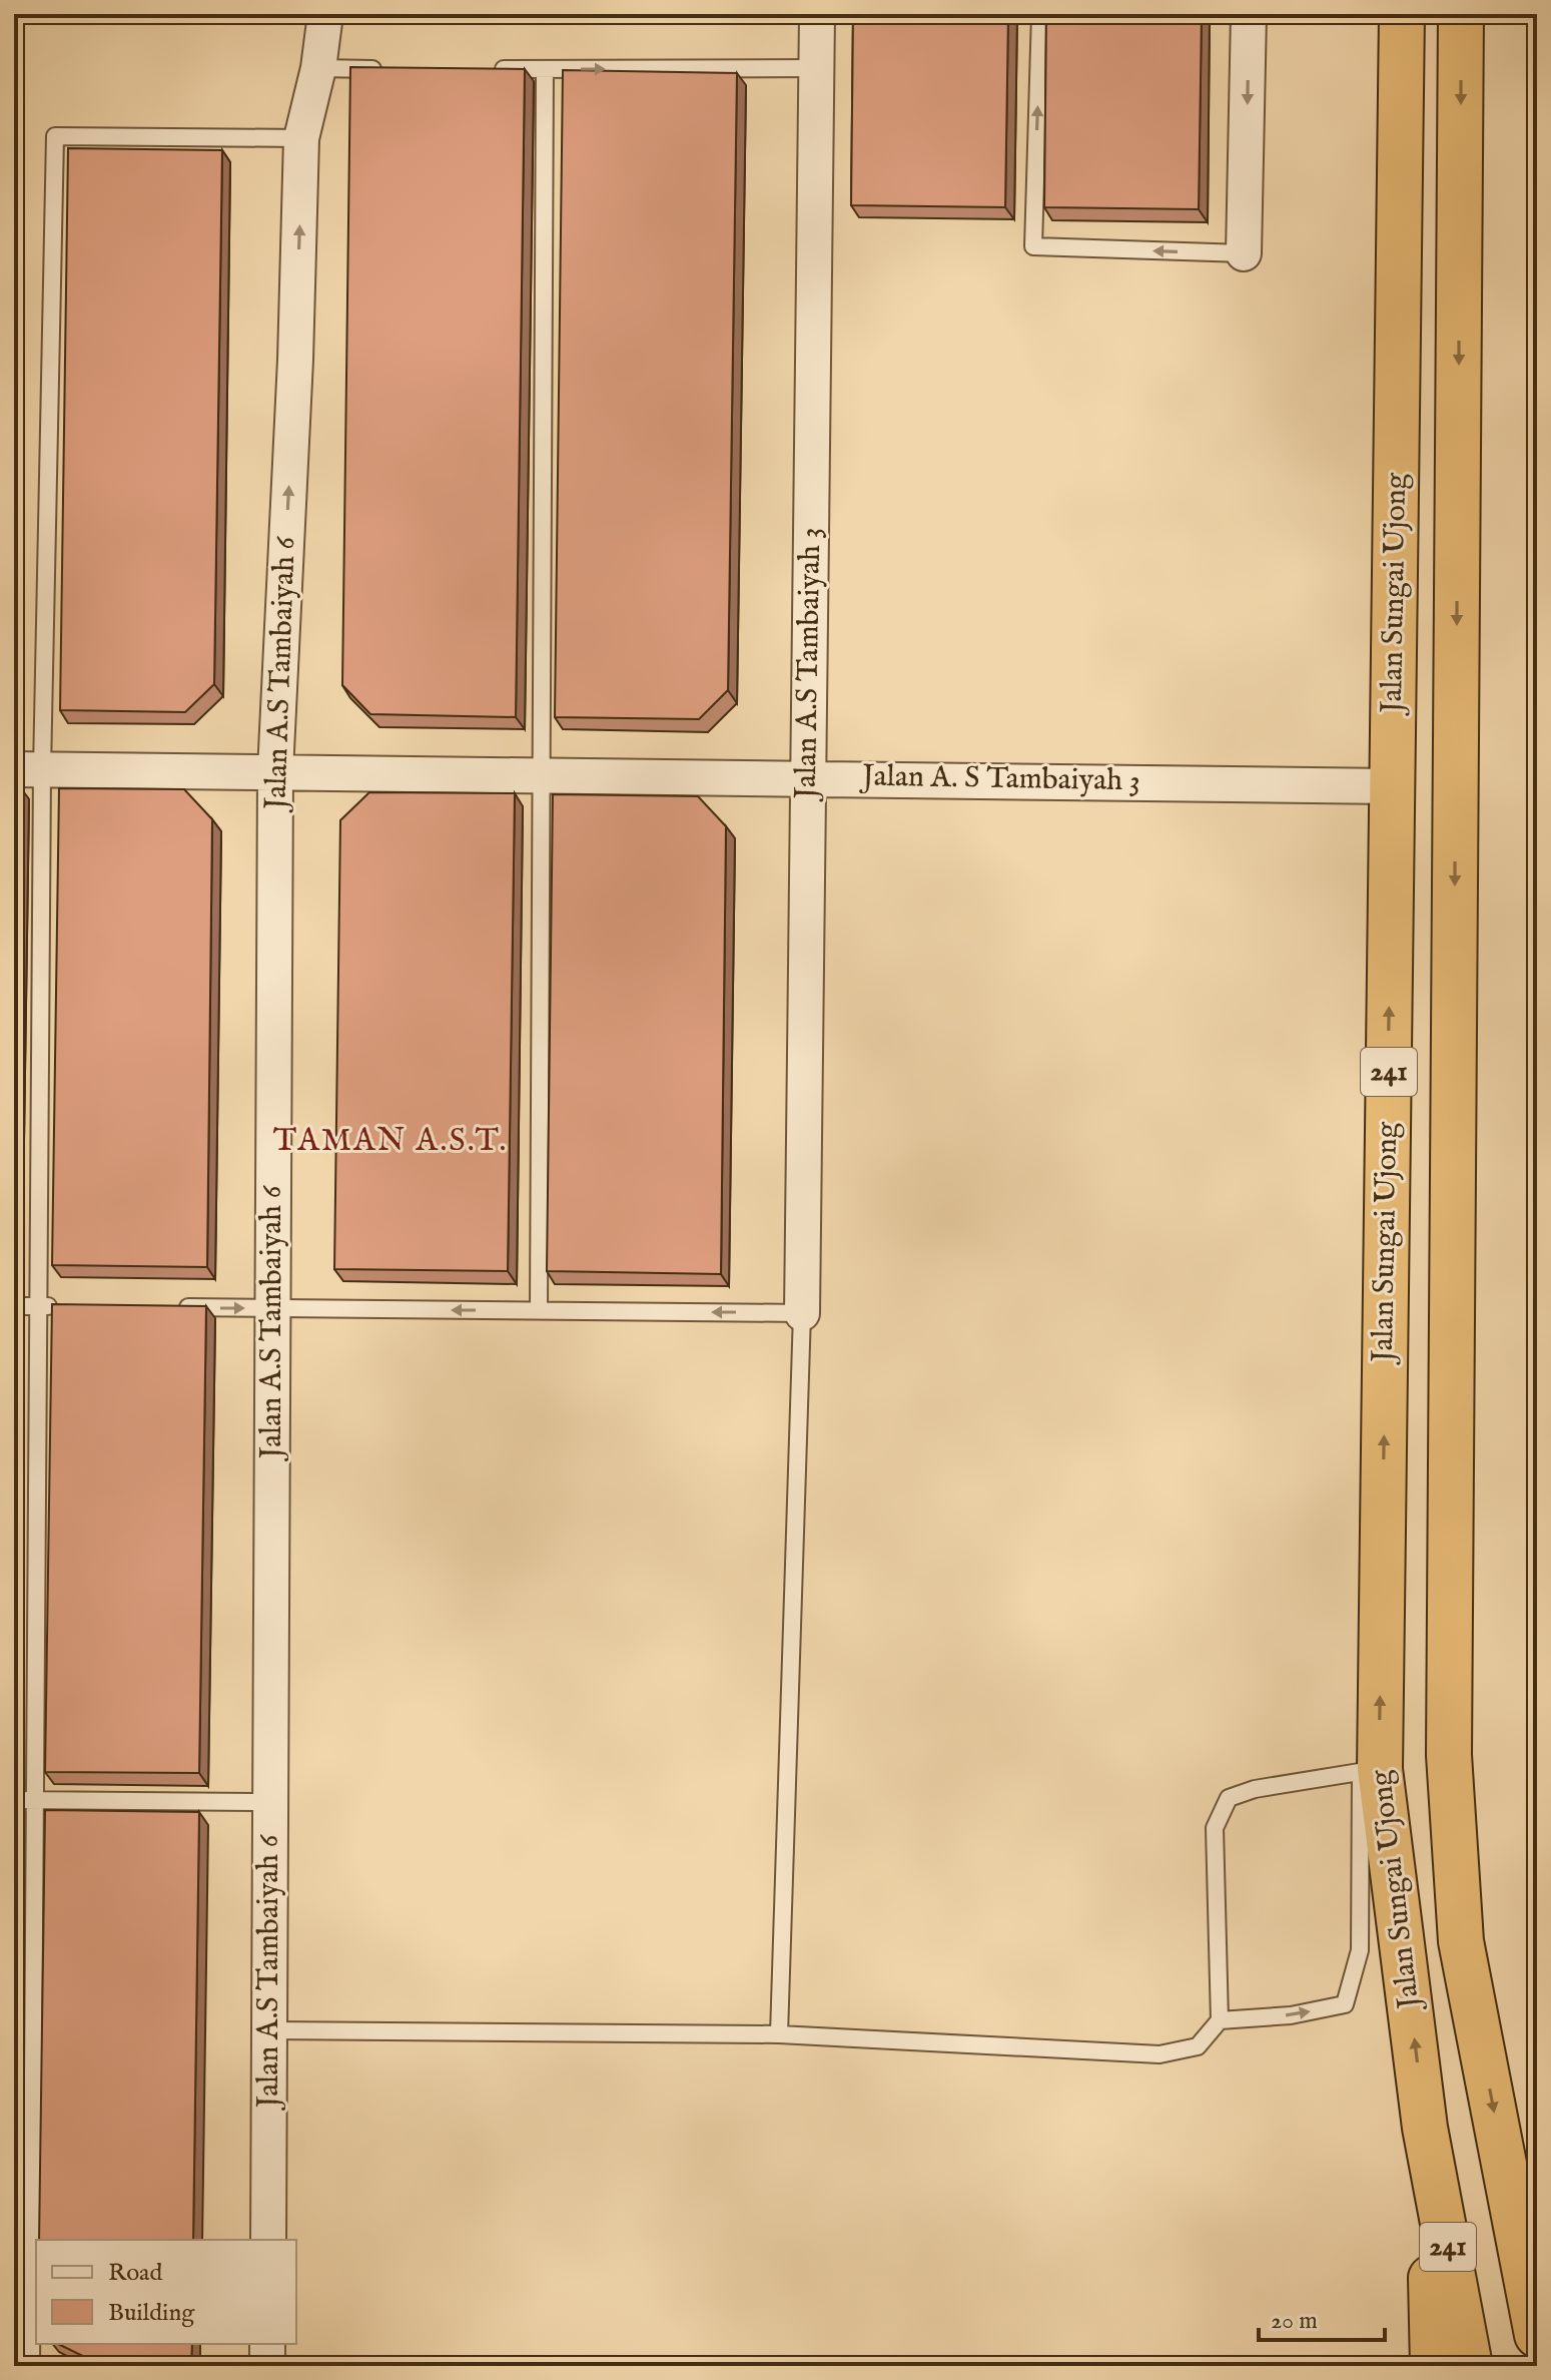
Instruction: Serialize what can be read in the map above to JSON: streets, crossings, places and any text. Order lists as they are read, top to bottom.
{
  "streets": {
    "highway": ["Jalan Sungai Ujong", "241"],
    "street": ["Jalan A.S Tambaiyah 3", "Jalan A.S Tambaiyah 6", "Jalan A. S Tambaiyah 3"]
  },
  "crossings": [
    ["Jalan Sungai Ujong", "Jalan A. S Tambaiyah 3"],
    ["Jalan A.S Tambaiyah 3", "Jalan A. S Tambaiyah 3"],
    ["Jalan A.S Tambaiyah 6", "Jalan A. S Tambaiyah 3"]
  ],
  "districts": ["TAMAN A.S.T."],
  "legend": ["Road", "Building"],
  "scale_bar": "20 m"
}
